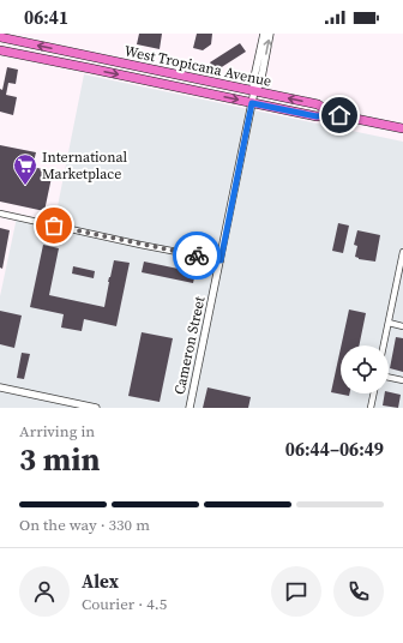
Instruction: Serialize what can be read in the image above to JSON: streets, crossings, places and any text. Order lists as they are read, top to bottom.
{
  "streets": {
    "main road": ["West Tropicana Avenue"],
    "street": ["Cameron Street"]
  },
  "crossings": [
    ["West Tropicana Avenue", "Cameron Street"]
  ],
  "places": {
    "supermarket": ["International Marketplace"]
  },
  "page": {
    "status": "06:41",
    "heading": ["3 min", "Arriving in", "06:44–06:49"],
    "panel": ["Alex", "Courier · 4.5"],
    "bar": "On the way · 330 m"
  }
}
